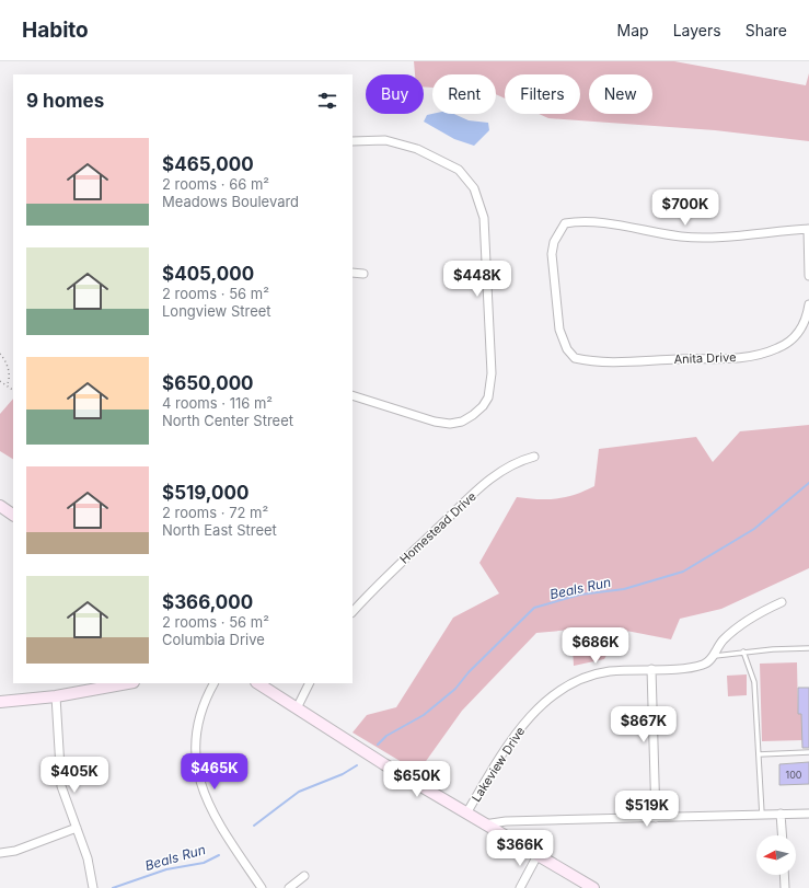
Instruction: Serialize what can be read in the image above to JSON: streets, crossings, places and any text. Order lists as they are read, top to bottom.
{
  "streets": {
    "street": ["Anita Drive", "Homestead Drive", "Lakeview Drive"]
  },
  "water": ["Beals Run"],
  "house_numbers": ["100"],
  "north": "left",
  "page": {
    "header": "Habito",
    "nav": ["Map", "Layers", "Share"],
    "chip": [
      "Buy",
      "Rent",
      "Filters",
      "New"
    ],
    "heading": "9 homes",
    "list": [
      {
        "name": "$465,000",
        "note": "2 rooms · 66 m² · Meadows Boulevard"
      },
      {
        "name": "$405,000",
        "note": "2 rooms · 56 m² · Longview Street"
      },
      {
        "name": "$650,000",
        "note": "4 rooms · 116 m² · North Center Street"
      },
      {
        "name": "$519,000",
        "note": "2 rooms · 72 m² · North East Street"
      },
      {
        "name": "$366,000",
        "note": "2 rooms · 56 m² · Columbia Drive"
      }
    ],
    "price": [
      "$700K",
      "$448K",
      "$686K",
      "$867K",
      "$465K",
      "$405K",
      "$650K",
      "$519K",
      "$366K"
    ]
  }
}
